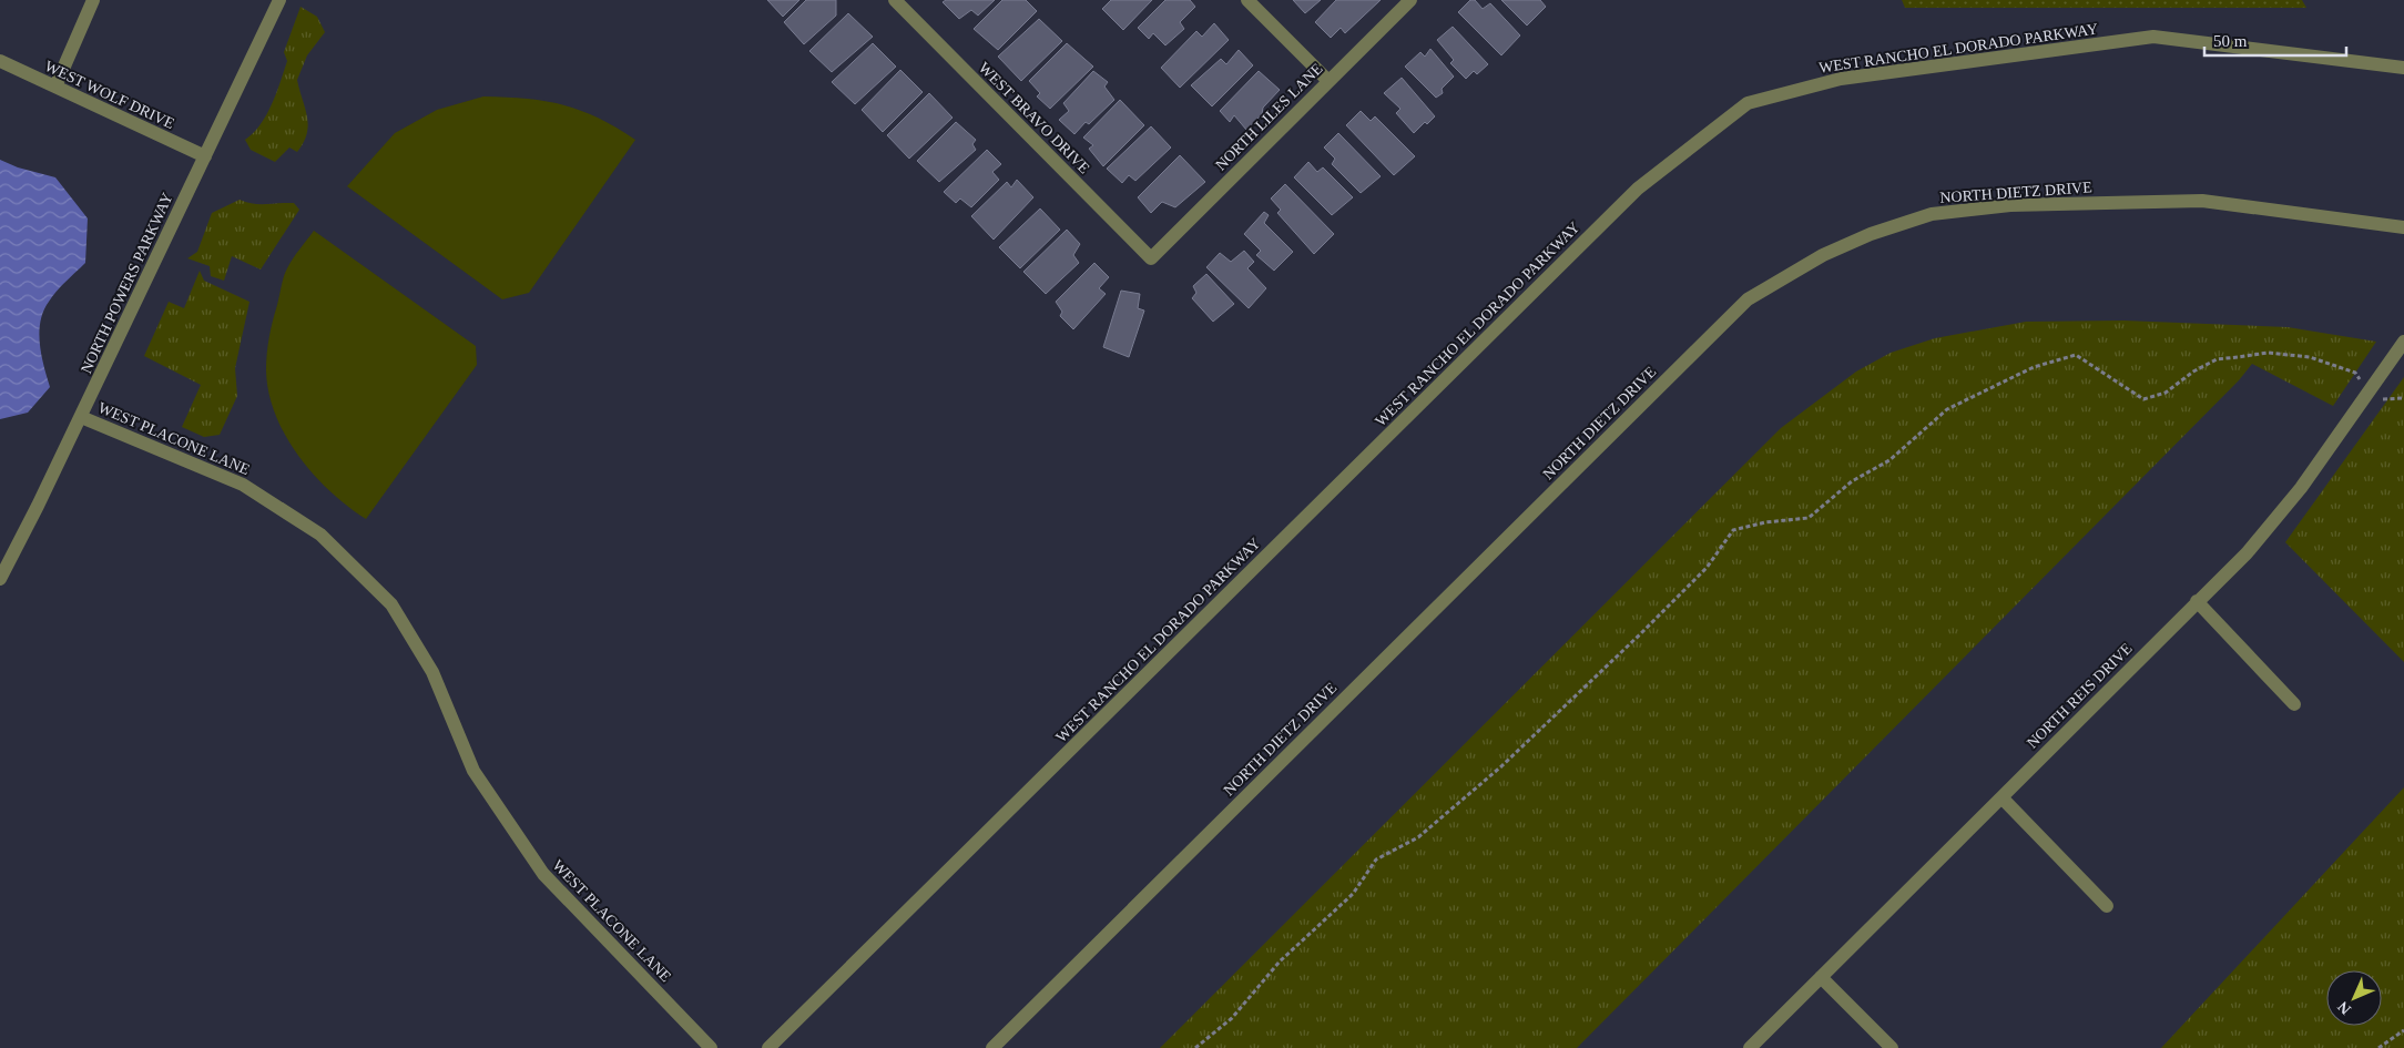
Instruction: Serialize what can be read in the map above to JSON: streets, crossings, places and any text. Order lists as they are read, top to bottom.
{
  "streets": {
    "street": [
      "WEST RANCHO EL DORADO PARKWAY",
      "WEST WOLF DRIVE",
      "NORTH LILES LANE",
      "WEST BRAVO DRIVE",
      "NORTH DIETZ DRIVE",
      "NORTH POWERS PARKWAY",
      "WEST PLACONE LANE",
      "NORTH REIS DRIVE"
    ]
  },
  "crossings": [
    ["WEST WOLF DRIVE", "NORTH POWERS PARKWAY"],
    ["NORTH LILES LANE", "WEST BRAVO DRIVE"],
    ["NORTH POWERS PARKWAY", "WEST PLACONE LANE"]
  ],
  "scale_bar": "50 m",
  "north": "bottom left"
}
